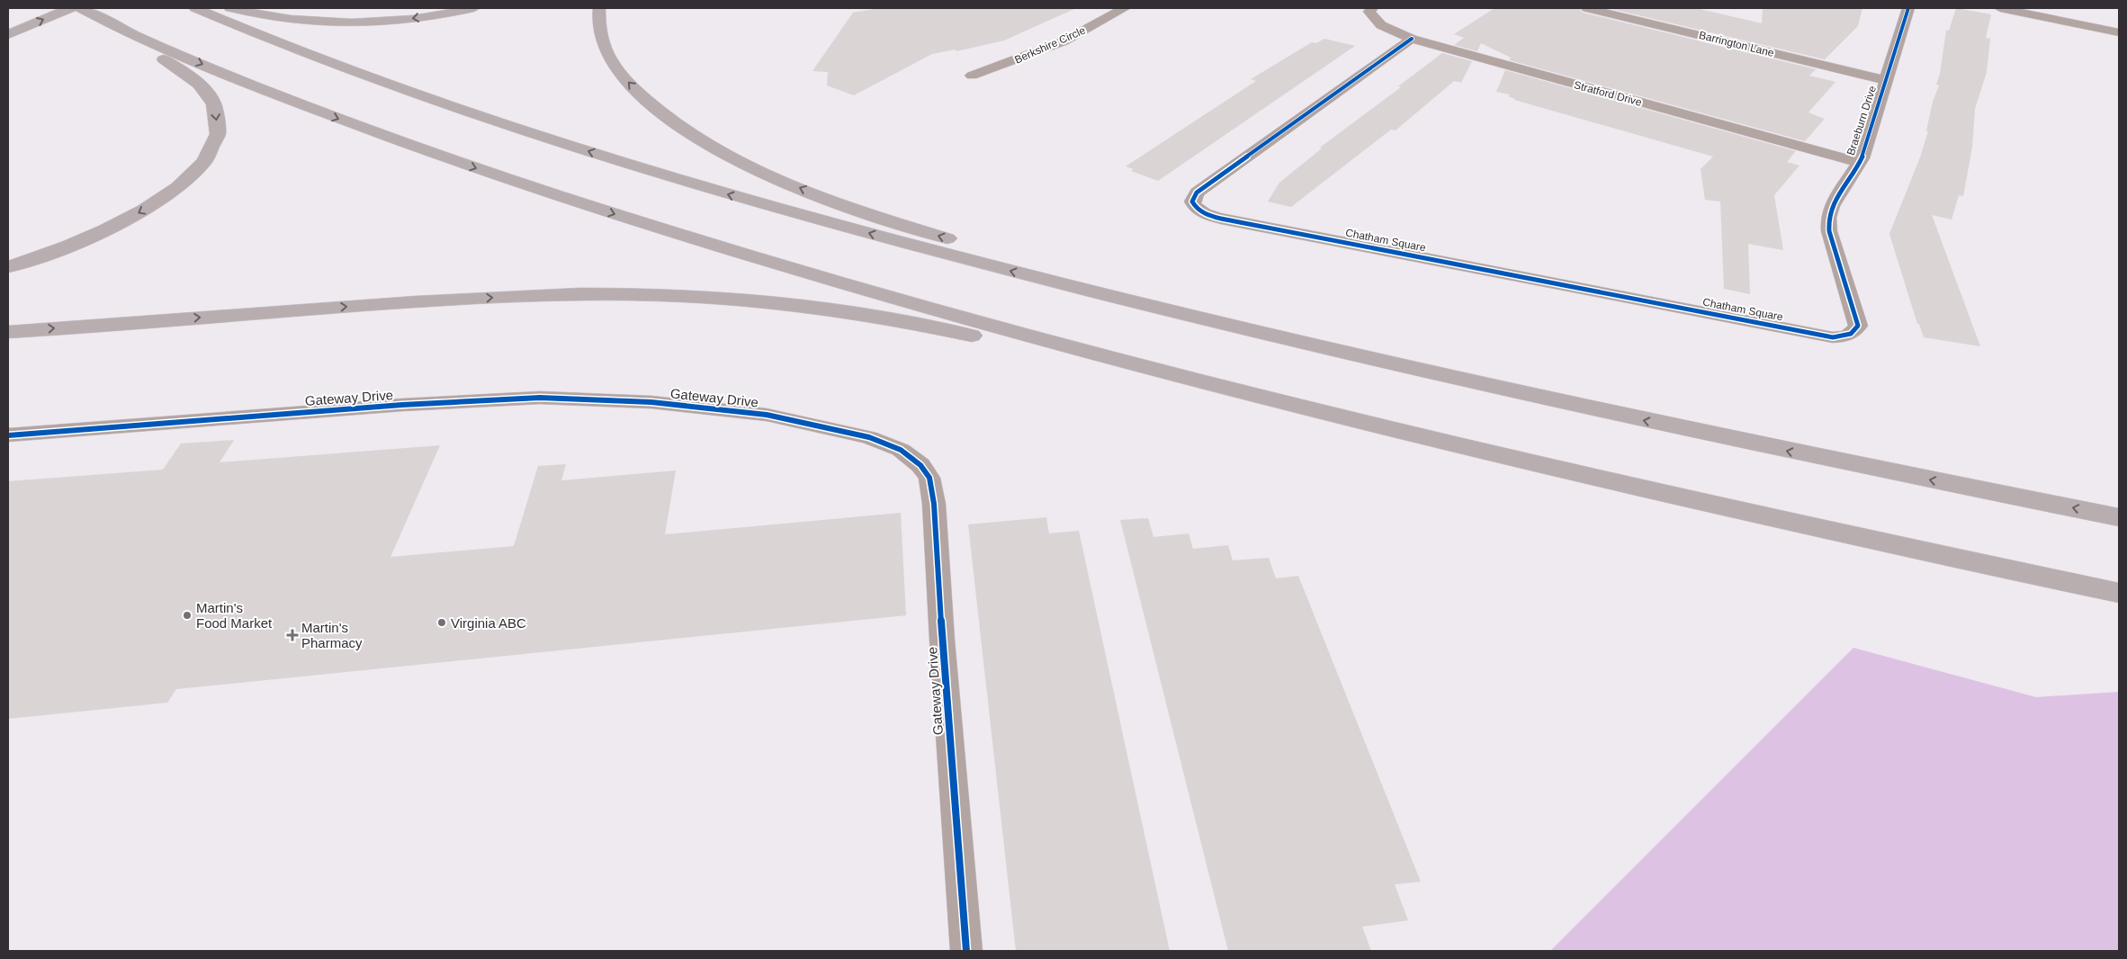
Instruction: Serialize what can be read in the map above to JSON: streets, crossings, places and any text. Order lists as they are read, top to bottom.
{
  "streets": {
    "street": [
      "Barrington Lane",
      "Berkshire Circle",
      "Stratford Drive",
      "Braeburn Drive",
      "Chatham Square",
      "Gateway Drive"
    ]
  },
  "crossings": [
    ["Barrington Lane", "Braeburn Drive"],
    ["Stratford Drive", "Braeburn Drive"],
    ["Stratford Drive", "Chatham Square"],
    ["Braeburn Drive", "Chatham Square"]
  ],
  "places": {
    "other": ["Martin's Food Market", "Virginia ABC"],
    "health": ["Martin's Pharmacy"]
  }
}
